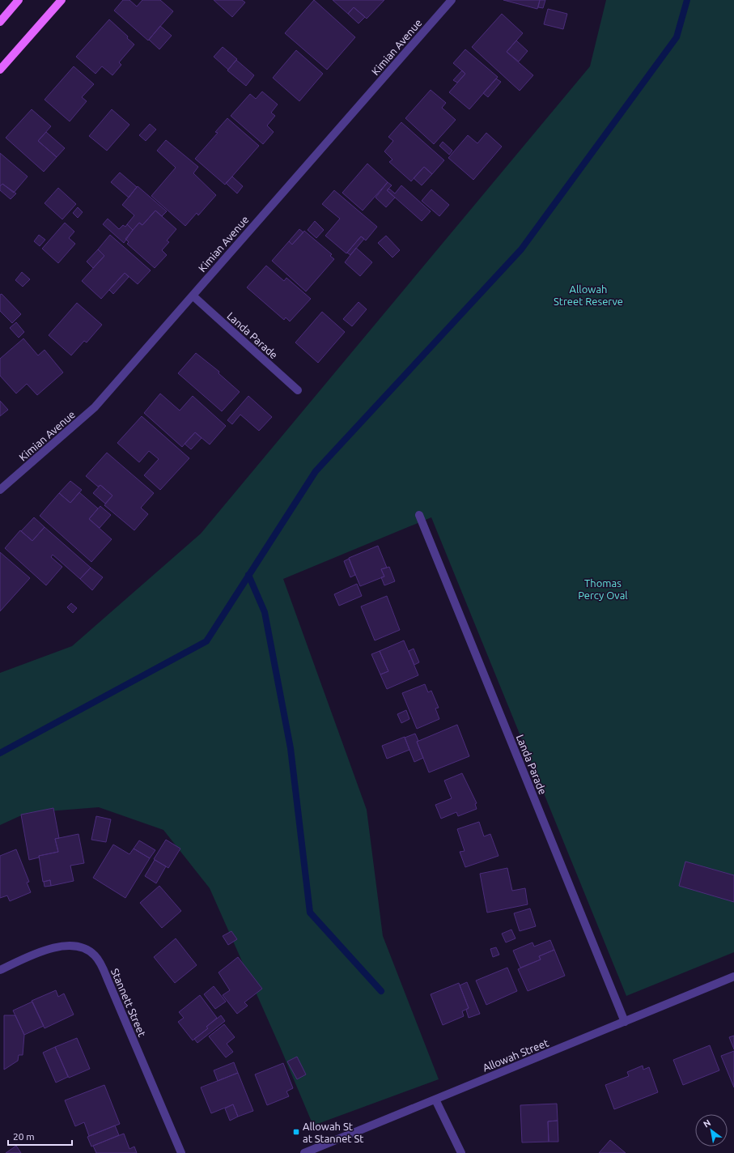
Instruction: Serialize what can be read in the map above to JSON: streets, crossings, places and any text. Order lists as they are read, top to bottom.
{
  "streets": {
    "street": [
      "Kimian Avenue",
      "Landa Parade",
      "Stannett Street",
      "Allowah Street"
    ]
  },
  "crossings": [
    ["Kimian Avenue", "Landa Parade"],
    ["Landa Parade", "Allowah Street"]
  ],
  "parks": ["Allowah Street Reserve", "Thomas Percy Oval"],
  "places": {
    "transit": ["Allowah St at Stannet St"]
  },
  "scale_bar": "20 m",
  "north": "top left"
}
